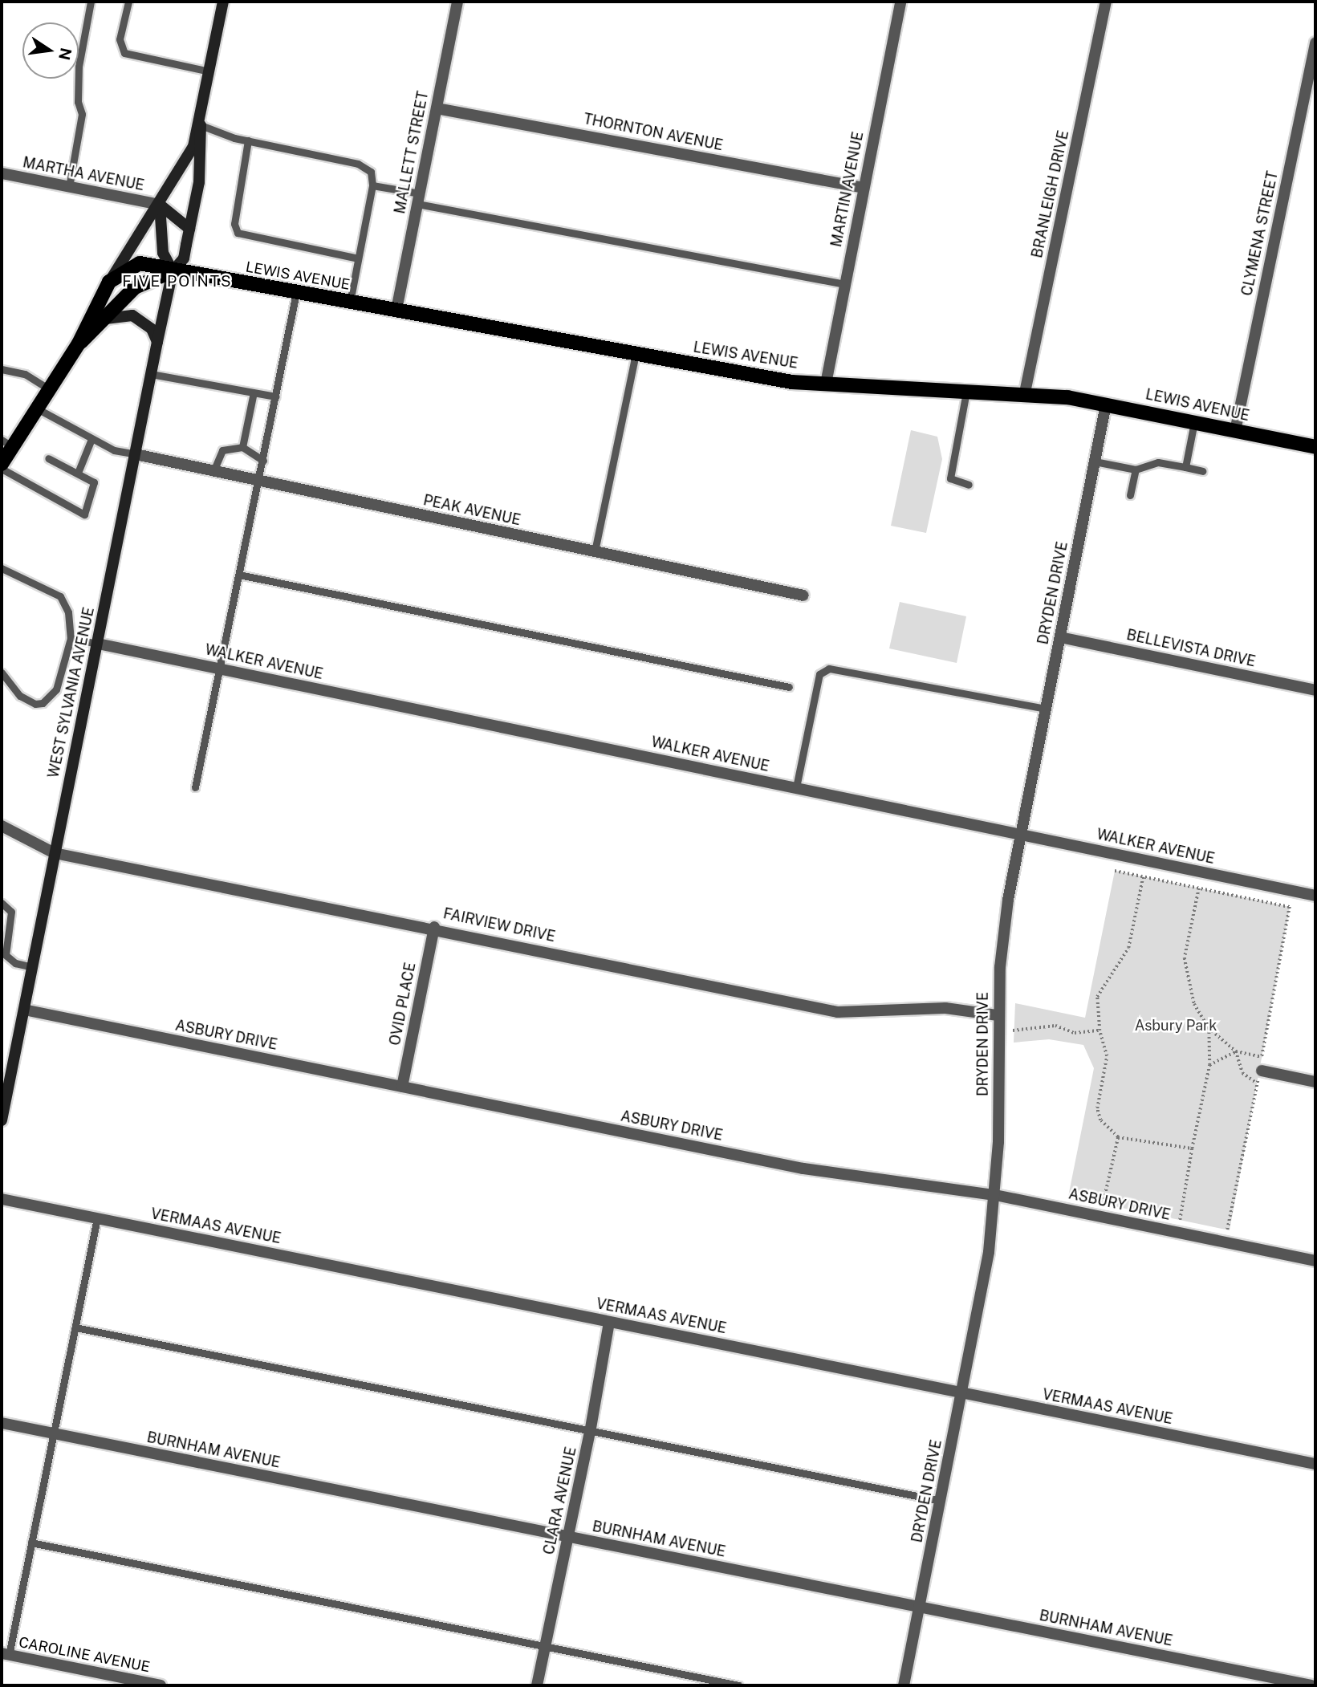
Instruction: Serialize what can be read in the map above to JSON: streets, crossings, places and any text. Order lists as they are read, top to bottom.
{
  "streets": {
    "main road": ["LEWIS AVENUE", "WEST SYLVANIA AVENUE"],
    "street": [
      "THORNTON AVENUE",
      "MALLETT STREET",
      "MARTHA AVENUE",
      "MARTIN AVENUE",
      "BRANLEIGH DRIVE",
      "CLYMENA STREET",
      "PEAK AVENUE",
      "DRYDEN DRIVE",
      "BELLEVISTA DRIVE",
      "WALKER AVENUE",
      "FAIRVIEW DRIVE",
      "OVID PLACE",
      "ASBURY DRIVE",
      "VERMAAS AVENUE",
      "BURNHAM AVENUE",
      "CLARA AVENUE",
      "CAROLINE AVENUE"
    ]
  },
  "crossings": [
    ["THORNTON AVENUE", "MALLETT STREET"],
    ["THORNTON AVENUE", "MARTIN AVENUE"],
    ["MALLETT STREET", "LEWIS AVENUE"],
    ["MARTHA AVENUE", "WEST SYLVANIA AVENUE"],
    ["MARTIN AVENUE", "LEWIS AVENUE"],
    ["BRANLEIGH DRIVE", "LEWIS AVENUE"],
    ["CLYMENA STREET", "LEWIS AVENUE"],
    ["LEWIS AVENUE", "DRYDEN DRIVE"],
    ["LEWIS AVENUE", "WEST SYLVANIA AVENUE"],
    ["PEAK AVENUE", "WEST SYLVANIA AVENUE"],
    ["DRYDEN DRIVE", "BELLEVISTA DRIVE"],
    ["DRYDEN DRIVE", "WALKER AVENUE"],
    ["DRYDEN DRIVE", "FAIRVIEW DRIVE"],
    ["DRYDEN DRIVE", "ASBURY DRIVE"],
    ["DRYDEN DRIVE", "VERMAAS AVENUE"],
    ["DRYDEN DRIVE", "BURNHAM AVENUE"],
    ["WALKER AVENUE", "WEST SYLVANIA AVENUE"],
    ["WEST SYLVANIA AVENUE", "FAIRVIEW DRIVE"],
    ["WEST SYLVANIA AVENUE", "ASBURY DRIVE"],
    ["FAIRVIEW DRIVE", "OVID PLACE"],
    ["OVID PLACE", "ASBURY DRIVE"],
    ["VERMAAS AVENUE", "CLARA AVENUE"],
    ["BURNHAM AVENUE", "CLARA AVENUE"]
  ],
  "districts": ["FIVE POINTS"],
  "parks": ["Asbury Park"],
  "north": "right"
}
